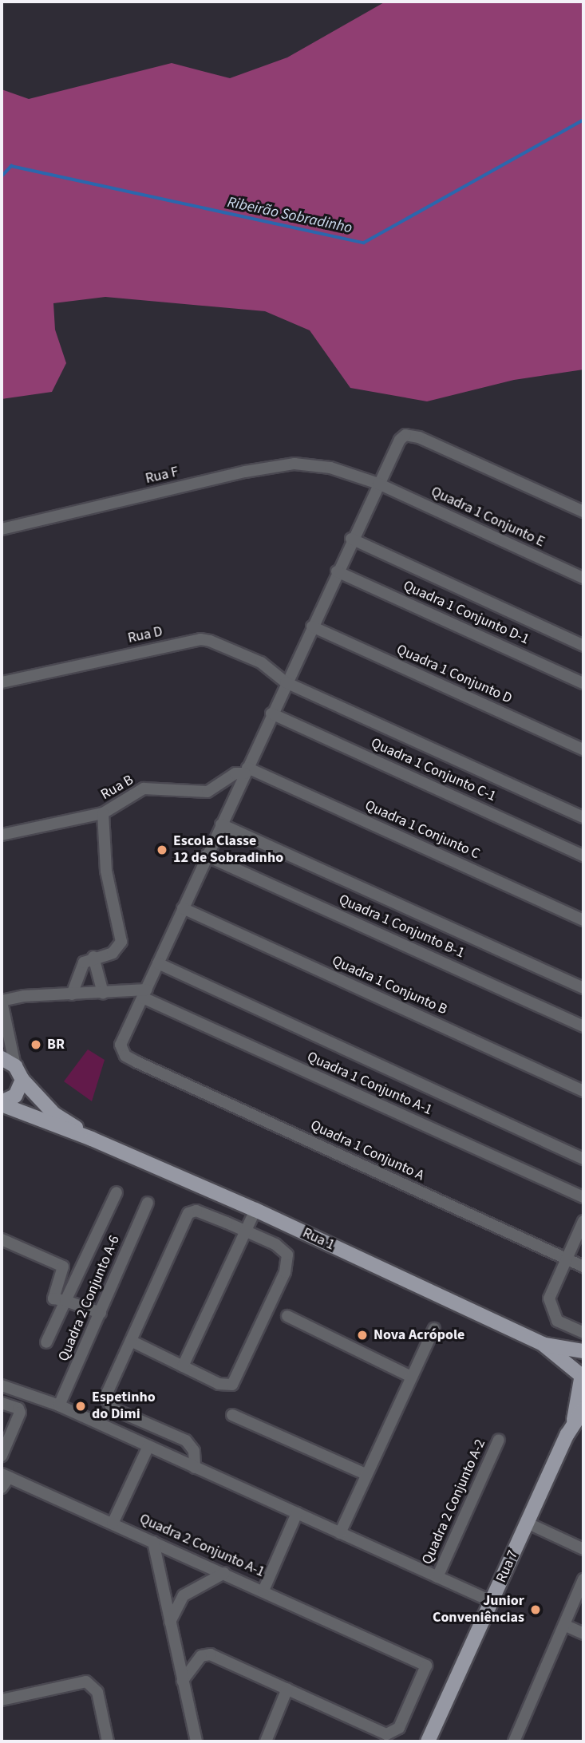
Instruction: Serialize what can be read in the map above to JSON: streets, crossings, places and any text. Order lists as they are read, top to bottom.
{
  "streets": {
    "main road": ["Rua 1", "Rua 7"],
    "street": [
      "Rua F",
      "Quadra 1 Conjunto E",
      "Quadra 1 Conjunto D-1",
      "Rua D",
      "Quadra 1 Conjunto D",
      "Quadra 1 Conjunto C-1",
      "Rua B",
      "Quadra 1 Conjunto C",
      "Quadra 1 Conjunto B-1",
      "Quadra 1 Conjunto B",
      "Quadra 1 Conjunto A-1",
      "Quadra 1 Conjunto A",
      "Quadra 2 Conjunto A-6",
      "Quadra 2 Conjunto A-2",
      "Quadra 2 Conjunto A-1"
    ]
  },
  "crossings": [
    ["Rua F", "Quadra 1 Conjunto E"],
    ["Rua D", "Quadra 1 Conjunto C-1"],
    ["Rua B", "Quadra 1 Conjunto C"],
    ["Quadra 1 Conjunto A-1", "Quadra 1 Conjunto A"],
    ["Rua 1", "Rua 7"]
  ],
  "water": ["Ribeirão Sobradinho"],
  "places": [
    "Escola Classe 12 de Sobradinho",
    "BR",
    "Nova Acrópole",
    "Espetinho do Dimi",
    "Junior Conveniências"
  ]
}
